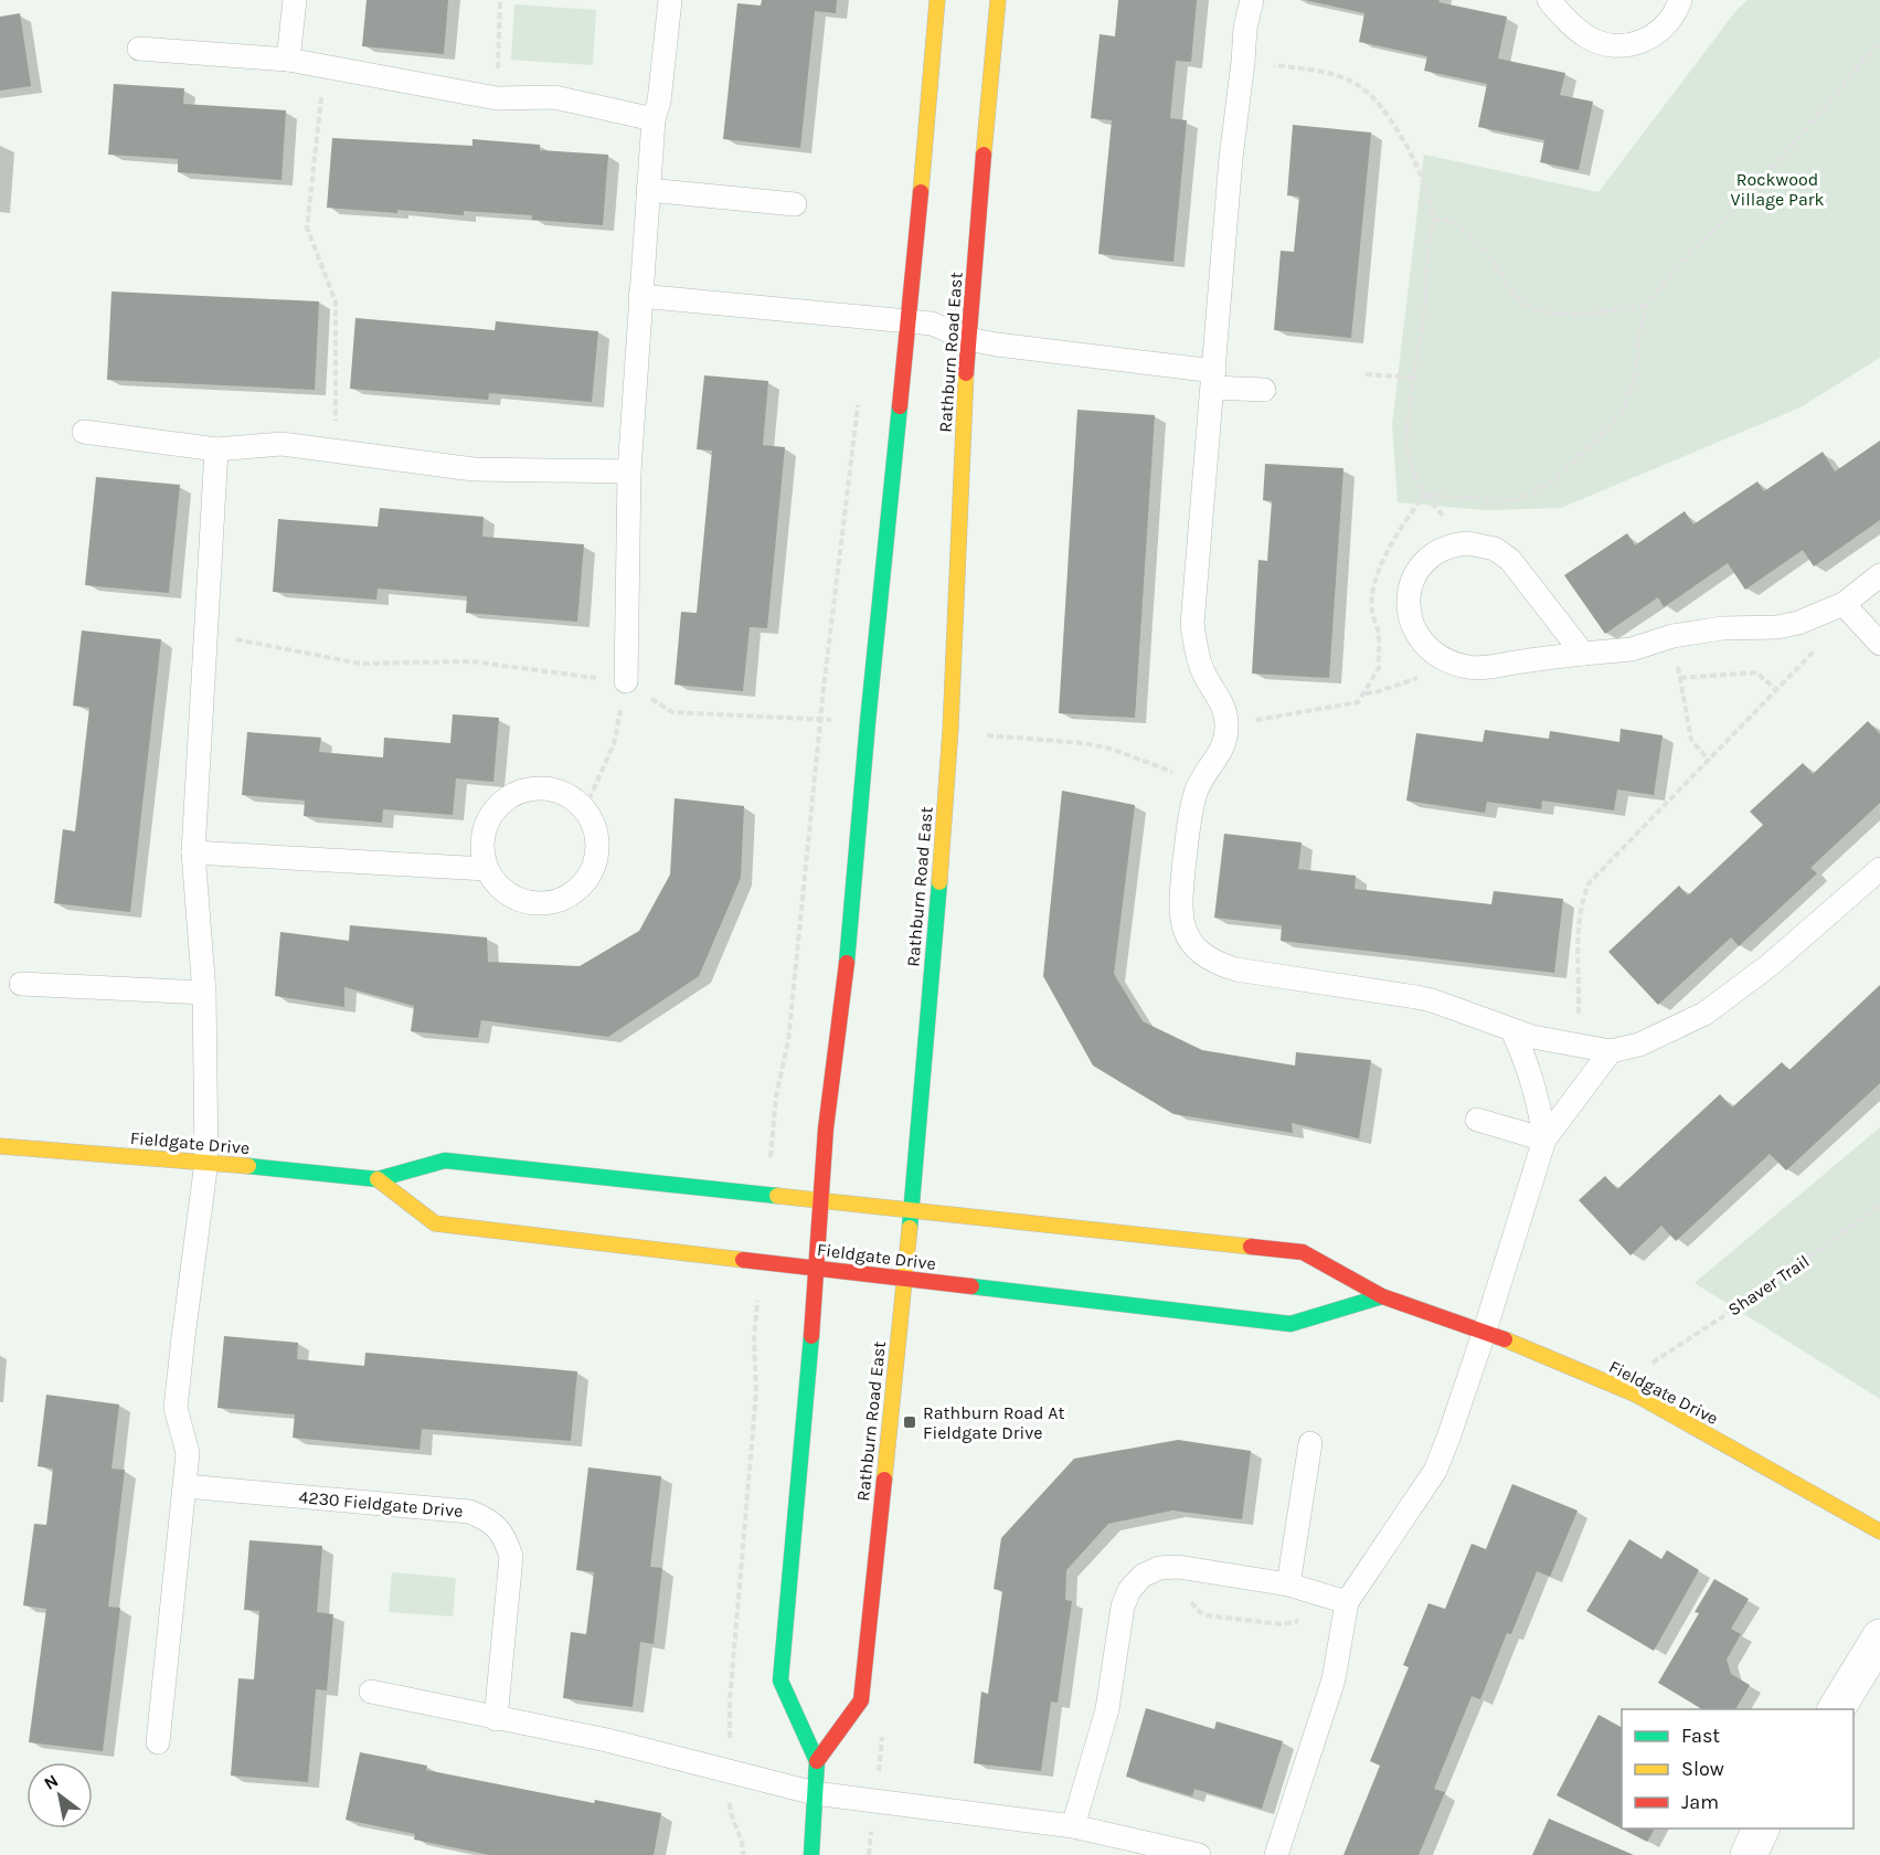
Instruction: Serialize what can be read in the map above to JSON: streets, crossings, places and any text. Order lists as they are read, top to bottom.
{
  "streets": {
    "street": ["Rathburn Road East", "Fieldgate Drive"],
    "lane": ["4230 Fieldgate Drive"],
    "path": ["Shaver Trail"]
  },
  "crossings": [
    ["Rathburn Road East", "Fieldgate Drive"]
  ],
  "parks": ["Rockwood Village Park"],
  "places": {
    "transit": ["Rathburn Road At Fieldgate Drive"]
  },
  "legend": ["Fast", "Slow", "Jam"],
  "north": "top left"
}
